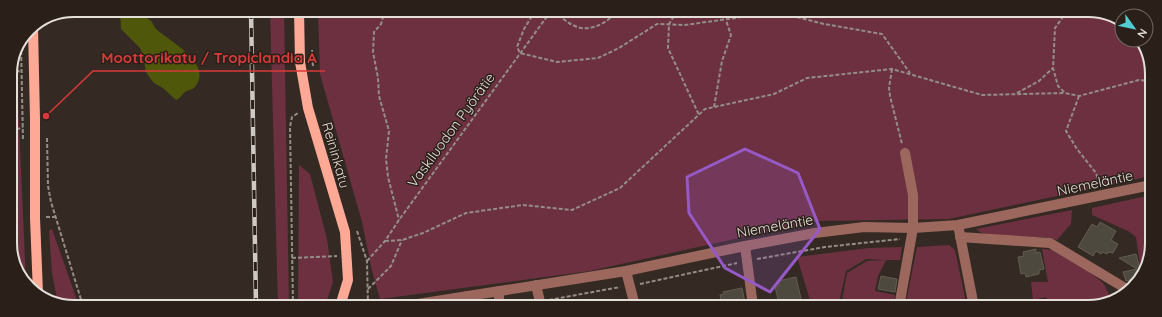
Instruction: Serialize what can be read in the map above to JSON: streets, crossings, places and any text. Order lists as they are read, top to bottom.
{
  "streets": {
    "main road": ["Reininkatu"],
    "street": ["Niemeläntie"],
    "path": ["Vaskiluodon Pyörätie"]
  },
  "places": ["Moottorikatu / Tropiclandia A"],
  "north": "bottom right"
}
